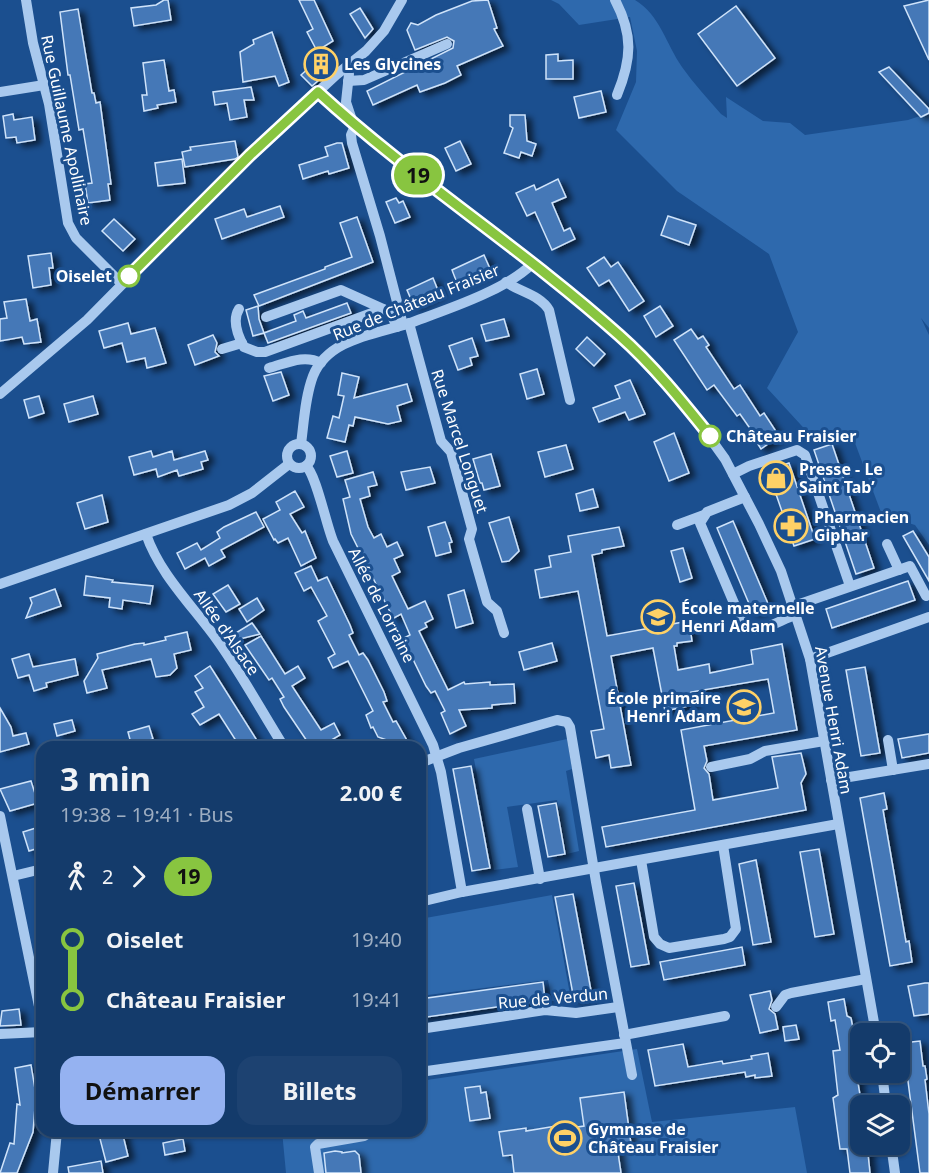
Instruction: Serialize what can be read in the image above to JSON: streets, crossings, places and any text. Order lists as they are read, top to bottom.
{
  "streets": {
    "street": [
      "Rue Guillaume Apollinaire",
      "Rue de Château Fraisier",
      "Rue Marcel Longuet",
      "Allée de Lorraine",
      "Allée d'Alsace",
      "Avenue Henri Adam",
      "Rue de Verdun"
    ]
  },
  "crossings": [
    ["Rue de Château Fraisier", "Rue Marcel Longuet"],
    ["Rue de Château Fraisier", "Allée de Lorraine"],
    ["Rue de Château Fraisier", "Avenue Henri Adam"],
    ["Rue Marcel Longuet", "Avenue Henri Adam"],
    ["Allée de Lorraine", "Rue de Verdun"]
  ],
  "places": {
    "building": ["Les Glycines"],
    "other": ["Oiselet", "Château Fraisier"],
    "shop": ["Presse - Le Saint Tab’"],
    "pharmacy": ["Pharmacien Giphar"],
    "school or university": ["École maternelle Henri Adam", "École primaire Henri Adam"],
    "sports": ["Gymnase de Château Fraisier"]
  },
  "lines": ["bus line 19"],
  "page": {
    "on_map": "19",
    "heading": ["3 min", "19:38 – 19:41 · Bus", "2.00 €"],
    "legs": ["2", "19"],
    "list": [
      {
        "name": "Oiselet",
        "value": "19:40"
      },
      {
        "name": "Château Fraisier",
        "value": "19:41"
      }
    ],
    "buttons": ["Démarrer", "Billets"]
  }
}
